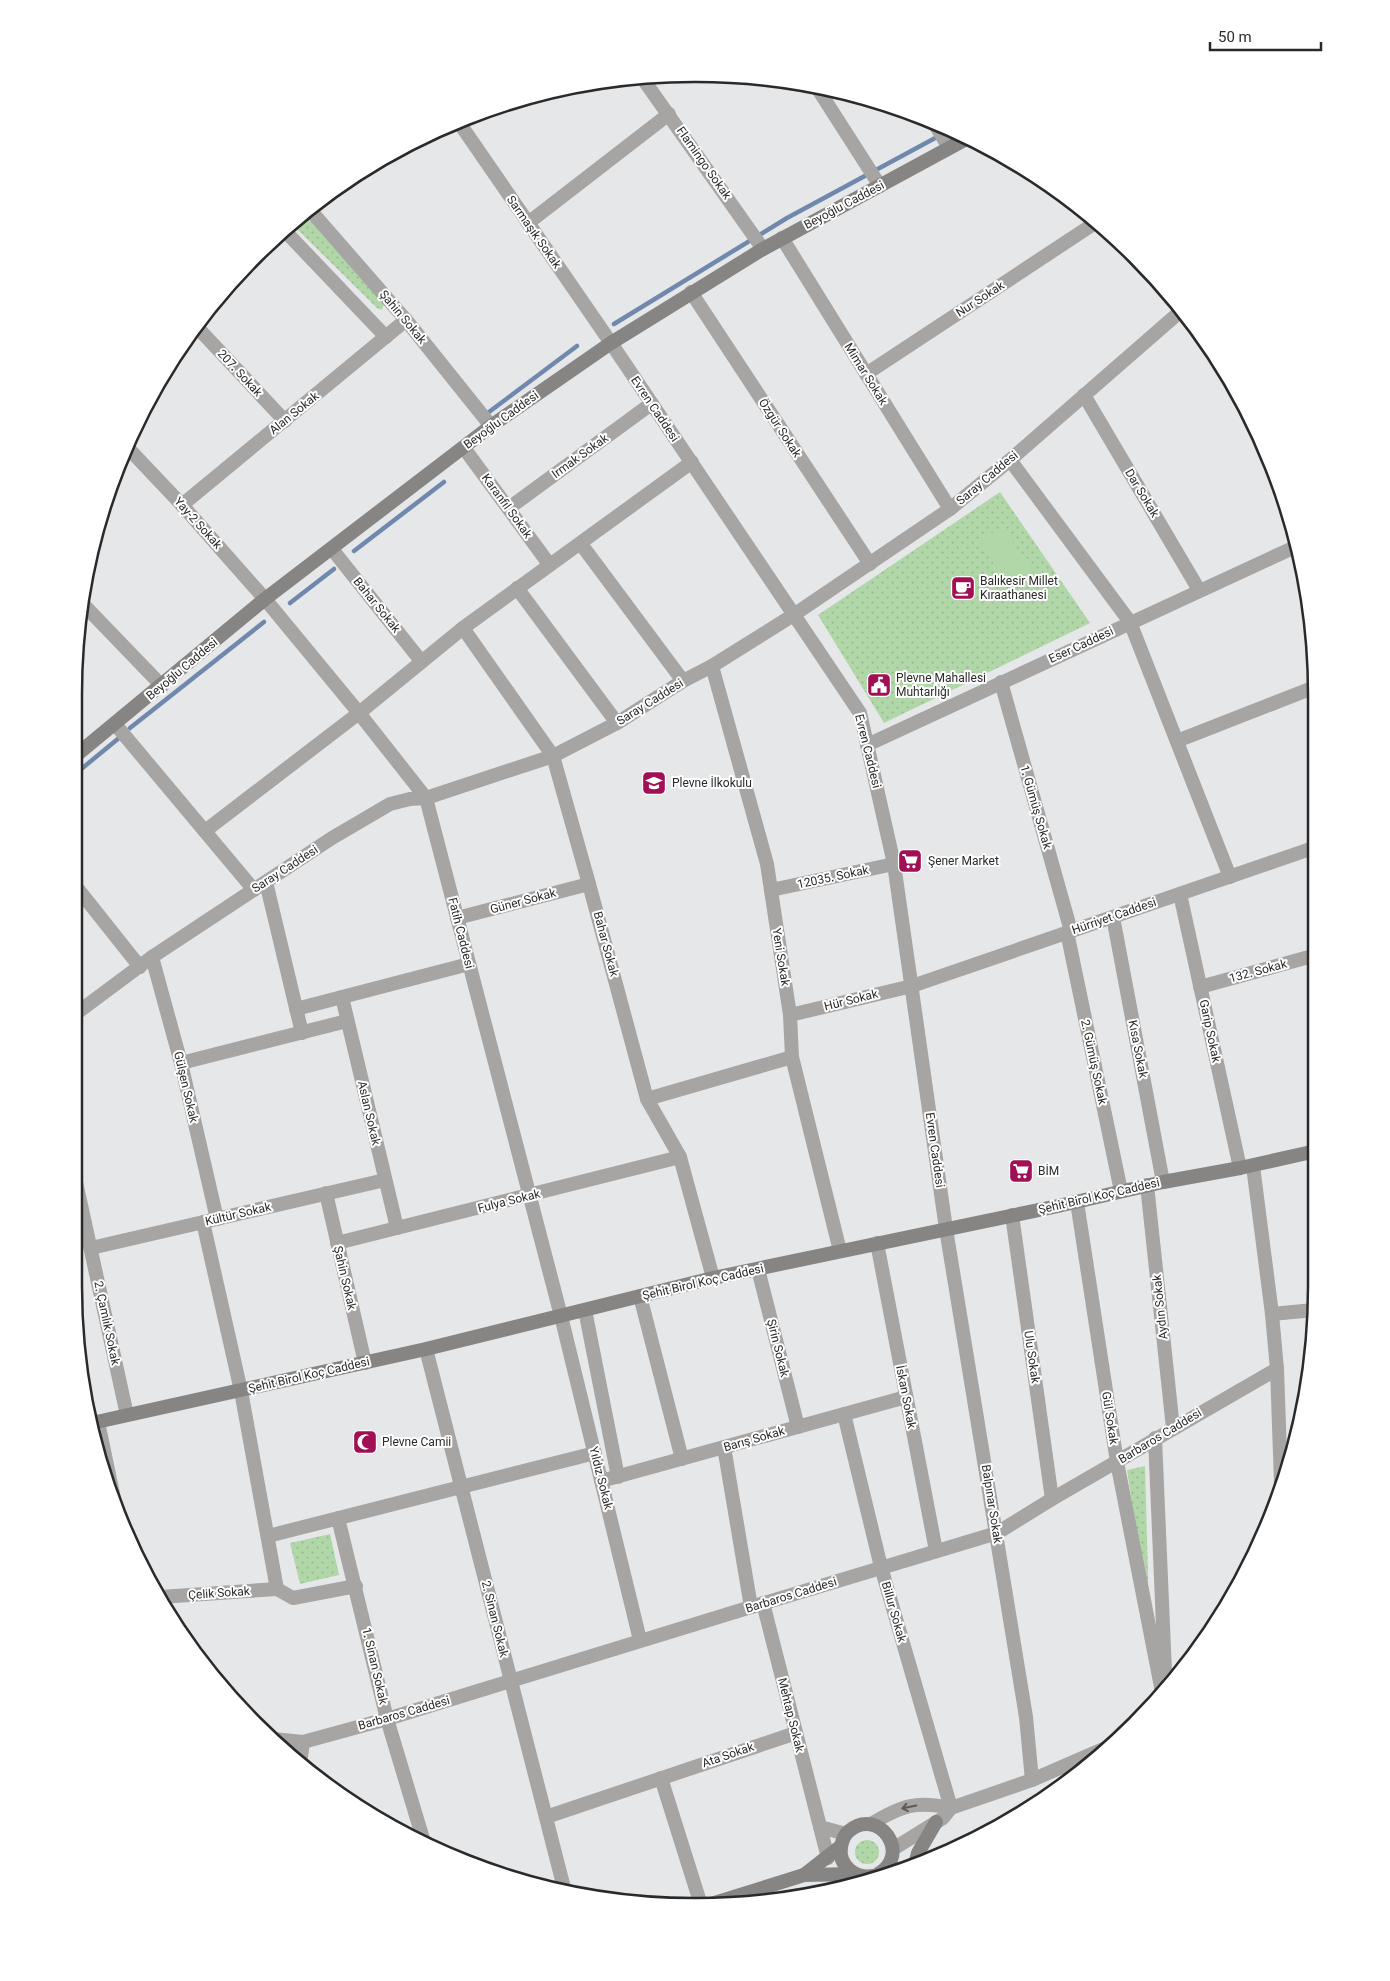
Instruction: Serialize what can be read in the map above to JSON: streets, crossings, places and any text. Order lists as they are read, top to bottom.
{
  "streets": {
    "main road": ["Beyoğlu Caddesi", "Şehit Birol Koç Caddesi"],
    "street": [
      "Flamingo Sokak",
      "Sarmaşık Sokak",
      "Nur Sokak",
      "Şahin Sokak",
      "207. Sokak",
      "Mimar Sokak",
      "Evren Caddesi",
      "Alan Sokak",
      "Özgür Sokak",
      "Irmak Sokak",
      "Saray Caddesi",
      "Dar Sokak",
      "Karanfil Sokak",
      "Yay-2 Sokak",
      "Bahar Sokak",
      "Eser Caddesi",
      "1. Gümüş Sokak",
      "12035. Sokak",
      "Güner Sokak",
      "Hürriyet Caddesi",
      "Fatih Caddesi",
      "Yeni Sokak",
      "132. Sokak",
      "Hür Sokak",
      "Garip Sokak",
      "Kısa Sokak",
      "2. Gümüş Sokak",
      "Gülşen Sokak",
      "Aslan Sokak",
      "Fulya Sokak",
      "Kültür Sokak",
      "Aydın Sokak",
      "2. Çamlık Sokak",
      "Şirin Sokak",
      "Ulu Sokak",
      "İskan Sokak",
      "Gül Sokak",
      "Barbaros Caddesi",
      "Barış Sokak",
      "Yıldız Sokak",
      "Balpınar Sokak",
      "Çelik Sokak",
      "Billur Sokak",
      "2. Sinan Sokak",
      "1. Sinan Sokak",
      "Mehtap Sokak",
      "Ata Sokak"
    ]
  },
  "crossings": [
    ["Flamingo Sokak", "Beyoğlu Caddesi"],
    ["Beyoğlu Caddesi", "Sarmaşık Sokak"],
    ["Beyoğlu Caddesi", "Şahin Sokak"],
    ["Beyoğlu Caddesi", "Mimar Sokak"],
    ["Beyoğlu Caddesi", "Evren Caddesi"],
    ["Beyoğlu Caddesi", "Özgür Sokak"],
    ["Beyoğlu Caddesi", "Karanfil Sokak"],
    ["Beyoğlu Caddesi", "Yay-2 Sokak"],
    ["Beyoğlu Caddesi", "Bahar Sokak"],
    ["Beyoğlu Caddesi", "Fatih Caddesi"],
    ["Sarmaşık Sokak", "Evren Caddesi"],
    ["Nur Sokak", "Mimar Sokak"],
    ["Şahin Sokak", "Alan Sokak"],
    ["Şahin Sokak", "Şehit Birol Koç Caddesi"],
    ["Şahin Sokak", "Fulya Sokak"],
    ["Şahin Sokak", "Kültür Sokak"],
    ["207. Sokak", "Alan Sokak"],
    ["Mimar Sokak", "Saray Caddesi"],
    ["Evren Caddesi", "Irmak Sokak"],
    ["Evren Caddesi", "Saray Caddesi"],
    ["Evren Caddesi", "Eser Caddesi"],
    ["Evren Caddesi", "12035. Sokak"],
    ["Evren Caddesi", "Hürriyet Caddesi"],
    ["Evren Caddesi", "Hür Sokak"],
    ["Evren Caddesi", "Şehit Birol Koç Caddesi"],
    ["Evren Caddesi", "Balpınar Sokak"],
    ["Alan Sokak", "Yay-2 Sokak"],
    ["Özgür Sokak", "Saray Caddesi"],
    ["Irmak Sokak", "Karanfil Sokak"],
    ["Saray Caddesi", "Dar Sokak"],
    ["Saray Caddesi", "Bahar Sokak"],
    ["Saray Caddesi", "Fatih Caddesi"],
    ["Saray Caddesi", "Yeni Sokak"],
    ["Saray Caddesi", "Gülşen Sokak"],
    ["Dar Sokak", "Eser Caddesi"],
    ["Yay-2 Sokak", "Fatih Caddesi"],
    ["Bahar Sokak", "Güner Sokak"],
    ["Bahar Sokak", "Şehit Birol Koç Caddesi"],
    ["Bahar Sokak", "Fulya Sokak"],
    ["Eser Caddesi", "1. Gümüş Sokak"],
    ["1. Gümüş Sokak", "Hürriyet Caddesi"],
    ["1. Gümüş Sokak", "2. Gümüş Sokak"],
    ["12035. Sokak", "Yeni Sokak"],
    ["Güner Sokak", "Fatih Caddesi"],
    ["Hürriyet Caddesi", "Hür Sokak"],
    ["Hürriyet Caddesi", "Garip Sokak"],
    ["Hürriyet Caddesi", "Kısa Sokak"],
    ["Hürriyet Caddesi", "2. Gümüş Sokak"],
    ["Fatih Caddesi", "Şehit Birol Koç Caddesi"],
    ["Fatih Caddesi", "Fulya Sokak"],
    ["Fatih Caddesi", "Yıldız Sokak"],
    ["Yeni Sokak", "Hür Sokak"],
    ["Yeni Sokak", "Şehit Birol Koç Caddesi"],
    ["132. Sokak", "Garip Sokak"],
    ["Garip Sokak", "Şehit Birol Koç Caddesi"],
    ["Garip Sokak", "Barbaros Caddesi"],
    ["Kısa Sokak", "Şehit Birol Koç Caddesi"],
    ["2. Gümüş Sokak", "Şehit Birol Koç Caddesi"],
    ["Gülşen Sokak", "Kültür Sokak"],
    ["Aslan Sokak", "Fulya Sokak"],
    ["Aslan Sokak", "Kültür Sokak"],
    ["Şehit Birol Koç Caddesi", "Aydın Sokak"],
    ["Şehit Birol Koç Caddesi", "2. Çamlık Sokak"],
    ["Şehit Birol Koç Caddesi", "Şirin Sokak"],
    ["Şehit Birol Koç Caddesi", "Ulu Sokak"],
    ["Şehit Birol Koç Caddesi", "İskan Sokak"],
    ["Şehit Birol Koç Caddesi", "Gül Sokak"],
    ["Şehit Birol Koç Caddesi", "Yıldız Sokak"],
    ["Şehit Birol Koç Caddesi", "Balpınar Sokak"],
    ["Şehit Birol Koç Caddesi", "2. Sinan Sokak"],
    ["Kültür Sokak", "2. Çamlık Sokak"],
    ["Aydın Sokak", "Barbaros Caddesi"],
    ["Şirin Sokak", "Barış Sokak"],
    ["Ulu Sokak", "Barbaros Caddesi"],
    ["İskan Sokak", "Barbaros Caddesi"],
    ["İskan Sokak", "Barış Sokak"],
    ["Gül Sokak", "Barbaros Caddesi"],
    ["Barbaros Caddesi", "Yıldız Sokak"],
    ["Barbaros Caddesi", "Balpınar Sokak"],
    ["Barbaros Caddesi", "Billur Sokak"],
    ["Barbaros Caddesi", "2. Sinan Sokak"],
    ["Barbaros Caddesi", "1. Sinan Sokak"],
    ["Barbaros Caddesi", "Mehtap Sokak"],
    ["Barış Sokak", "Yıldız Sokak"],
    ["Barış Sokak", "Billur Sokak"],
    ["Barış Sokak", "Mehtap Sokak"],
    ["2. Sinan Sokak", "Ata Sokak"],
    ["Mehtap Sokak", "Ata Sokak"]
  ],
  "places": {
    "cafe": ["Balıkesir Millet Kıraathanesi"],
    "public building": ["Plevne Mahallesi Muhtarlığı"],
    "school or university": ["Plevne İlkokulu"],
    "supermarket": ["Şener Market", "BİM"],
    "mosque": ["Plevne Camii"]
  },
  "scale_bar": "50 m"
}
